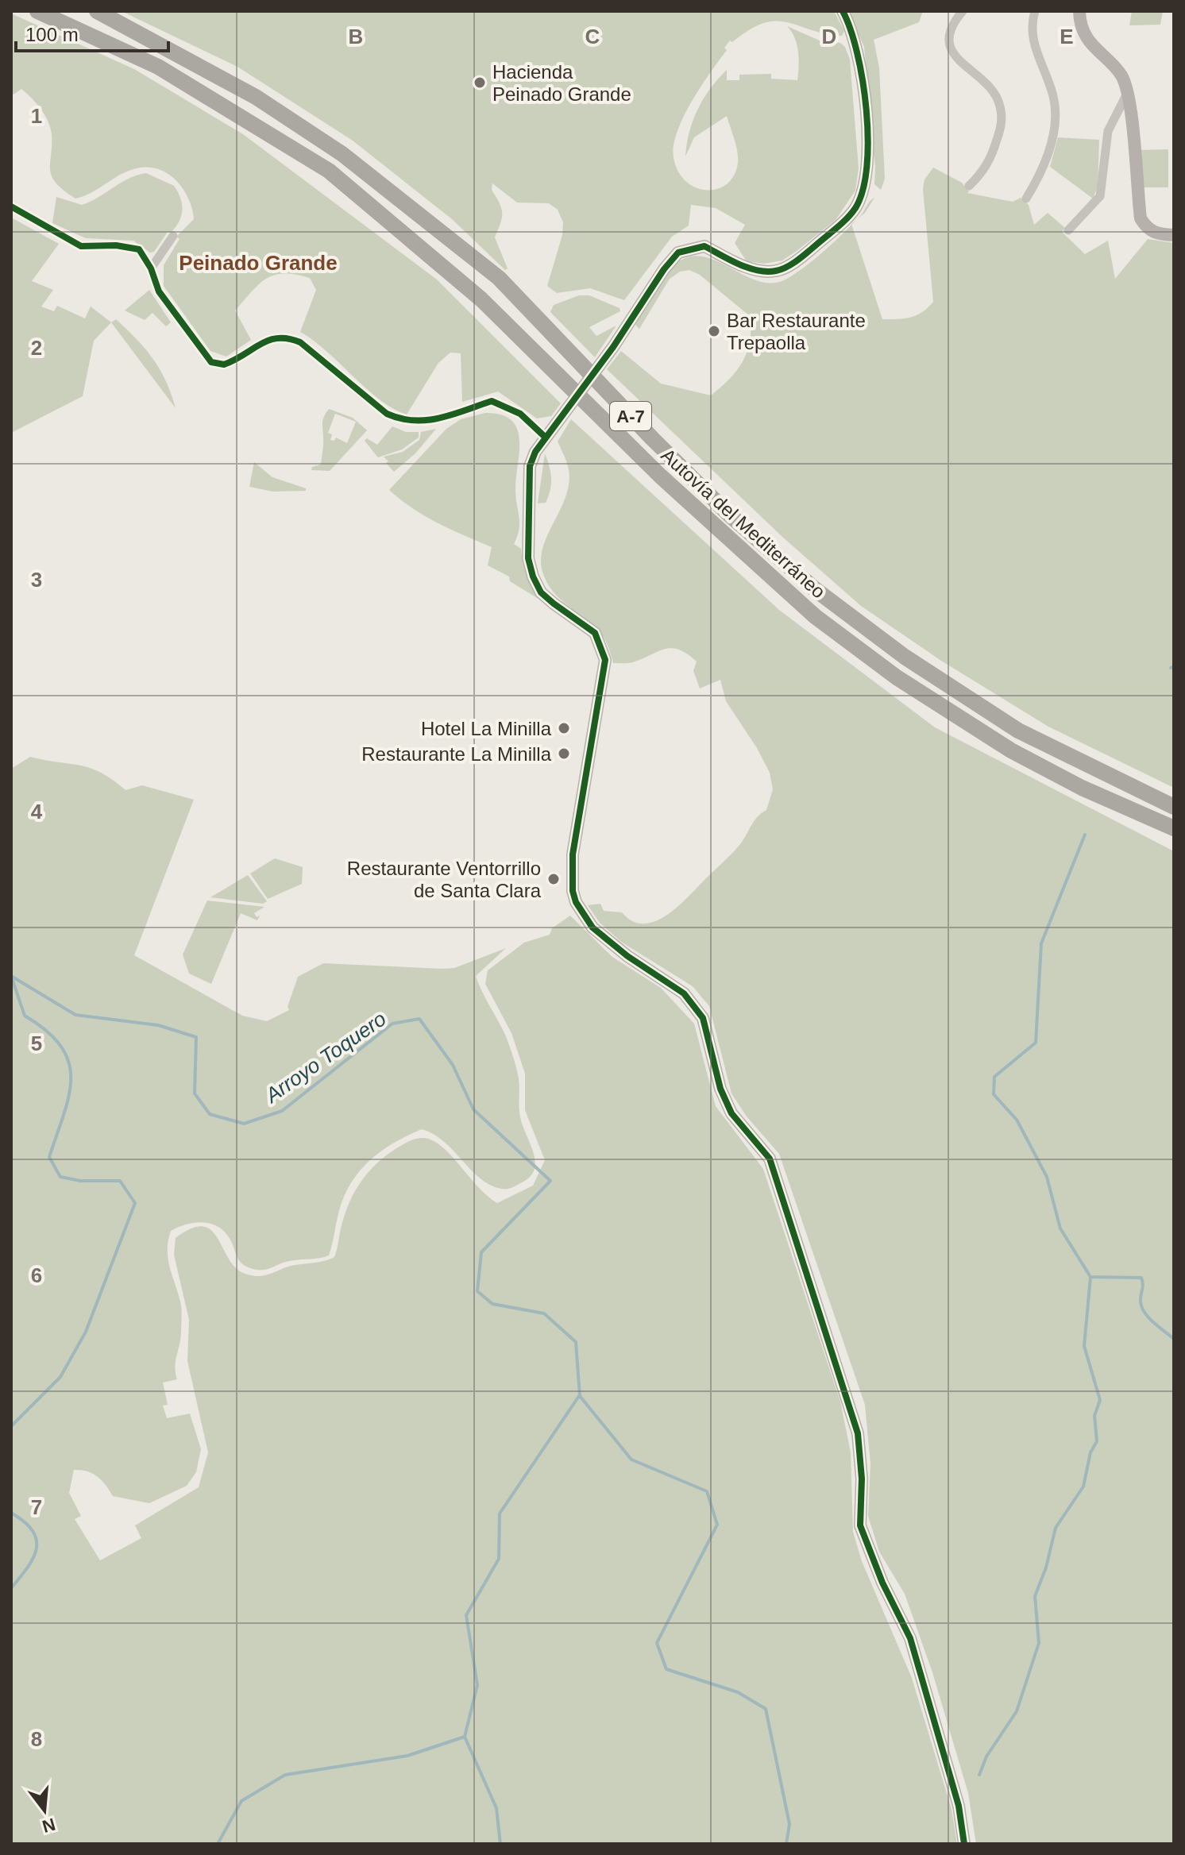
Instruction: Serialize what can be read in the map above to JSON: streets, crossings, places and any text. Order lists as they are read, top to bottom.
{
  "streets": {
    "highway": ["A-7", "Autovía del Mediterráneo"]
  },
  "districts": ["Peinado Grande"],
  "water": ["Arroyo Toquero"],
  "places": [
    "Hacienda Peinado Grande",
    "Bar Restaurante Trepaolla",
    "Hotel La Minilla",
    "Restaurante La Minilla",
    "Restaurante Ventorrillo de Santa Clara"
  ],
  "scale_bar": "100 m",
  "north": "bottom",
  "grid": {
    "columns": [
      "B",
      "C",
      "D",
      "E"
    ],
    "rows": [
      "1",
      "2",
      "3",
      "4",
      "5",
      "6",
      "7",
      "8"
    ]
  }
}
